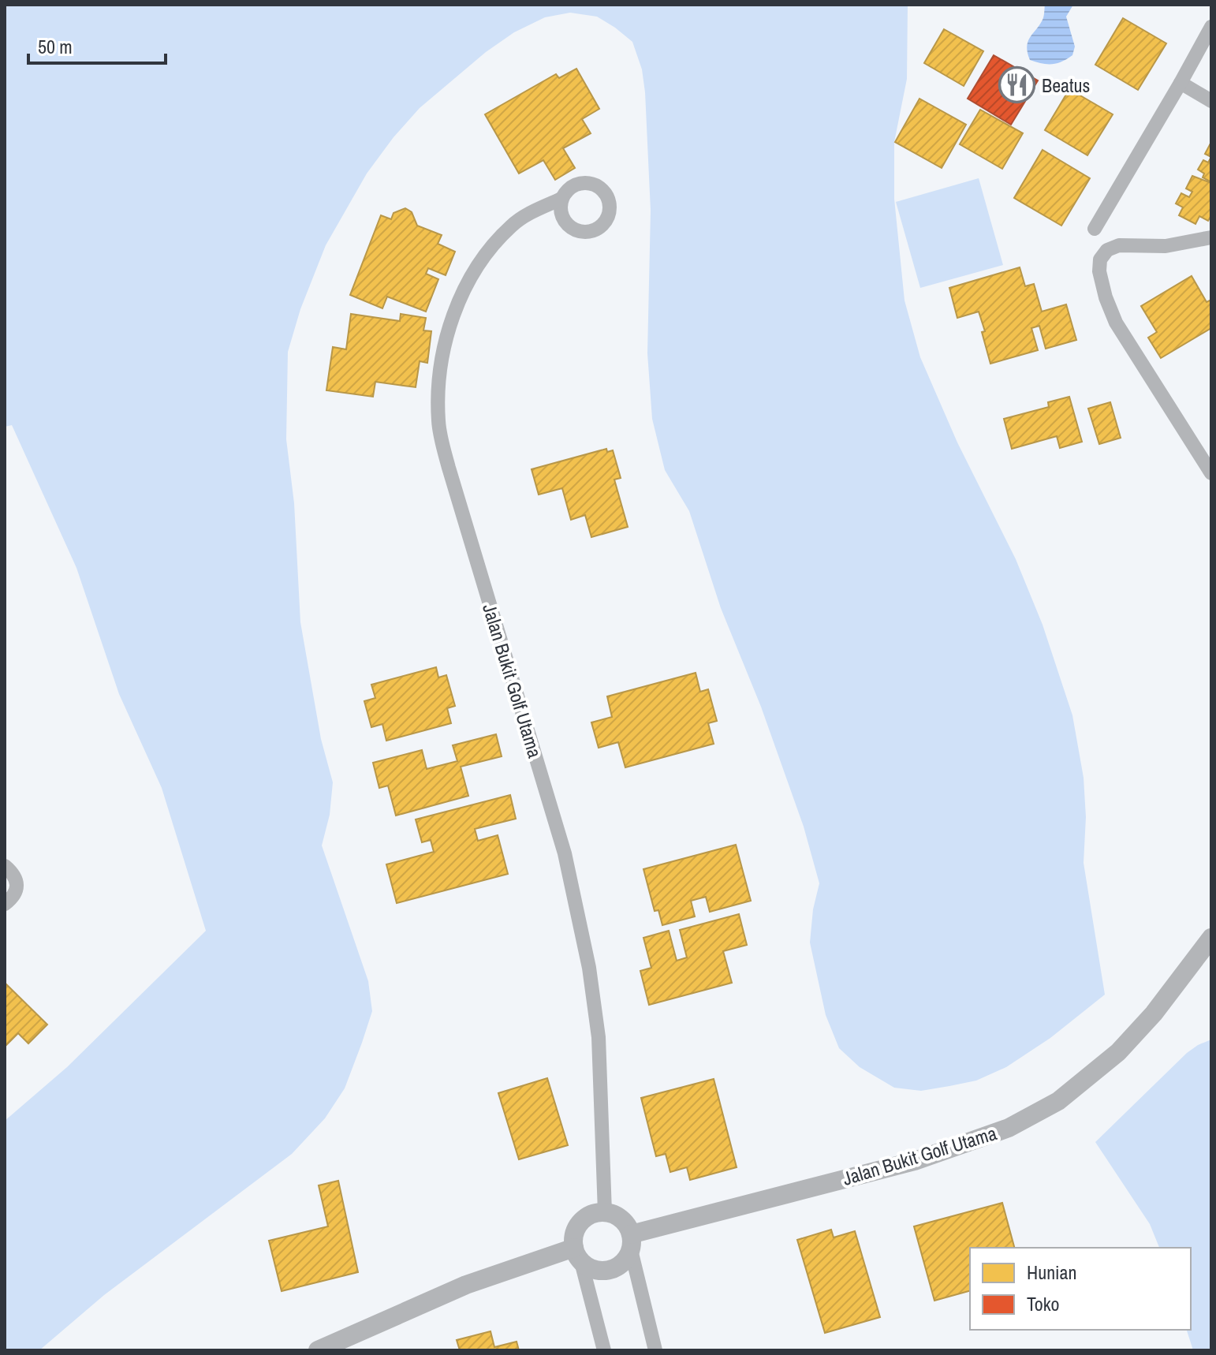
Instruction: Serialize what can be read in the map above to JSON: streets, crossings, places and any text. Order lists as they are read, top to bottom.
{
  "streets": {
    "street": ["Jalan Bukit Golf Utama"]
  },
  "places": {
    "restaurant": ["Beatus"]
  },
  "legend": ["Hunian", "Toko"],
  "scale_bar": "50 m"
}
